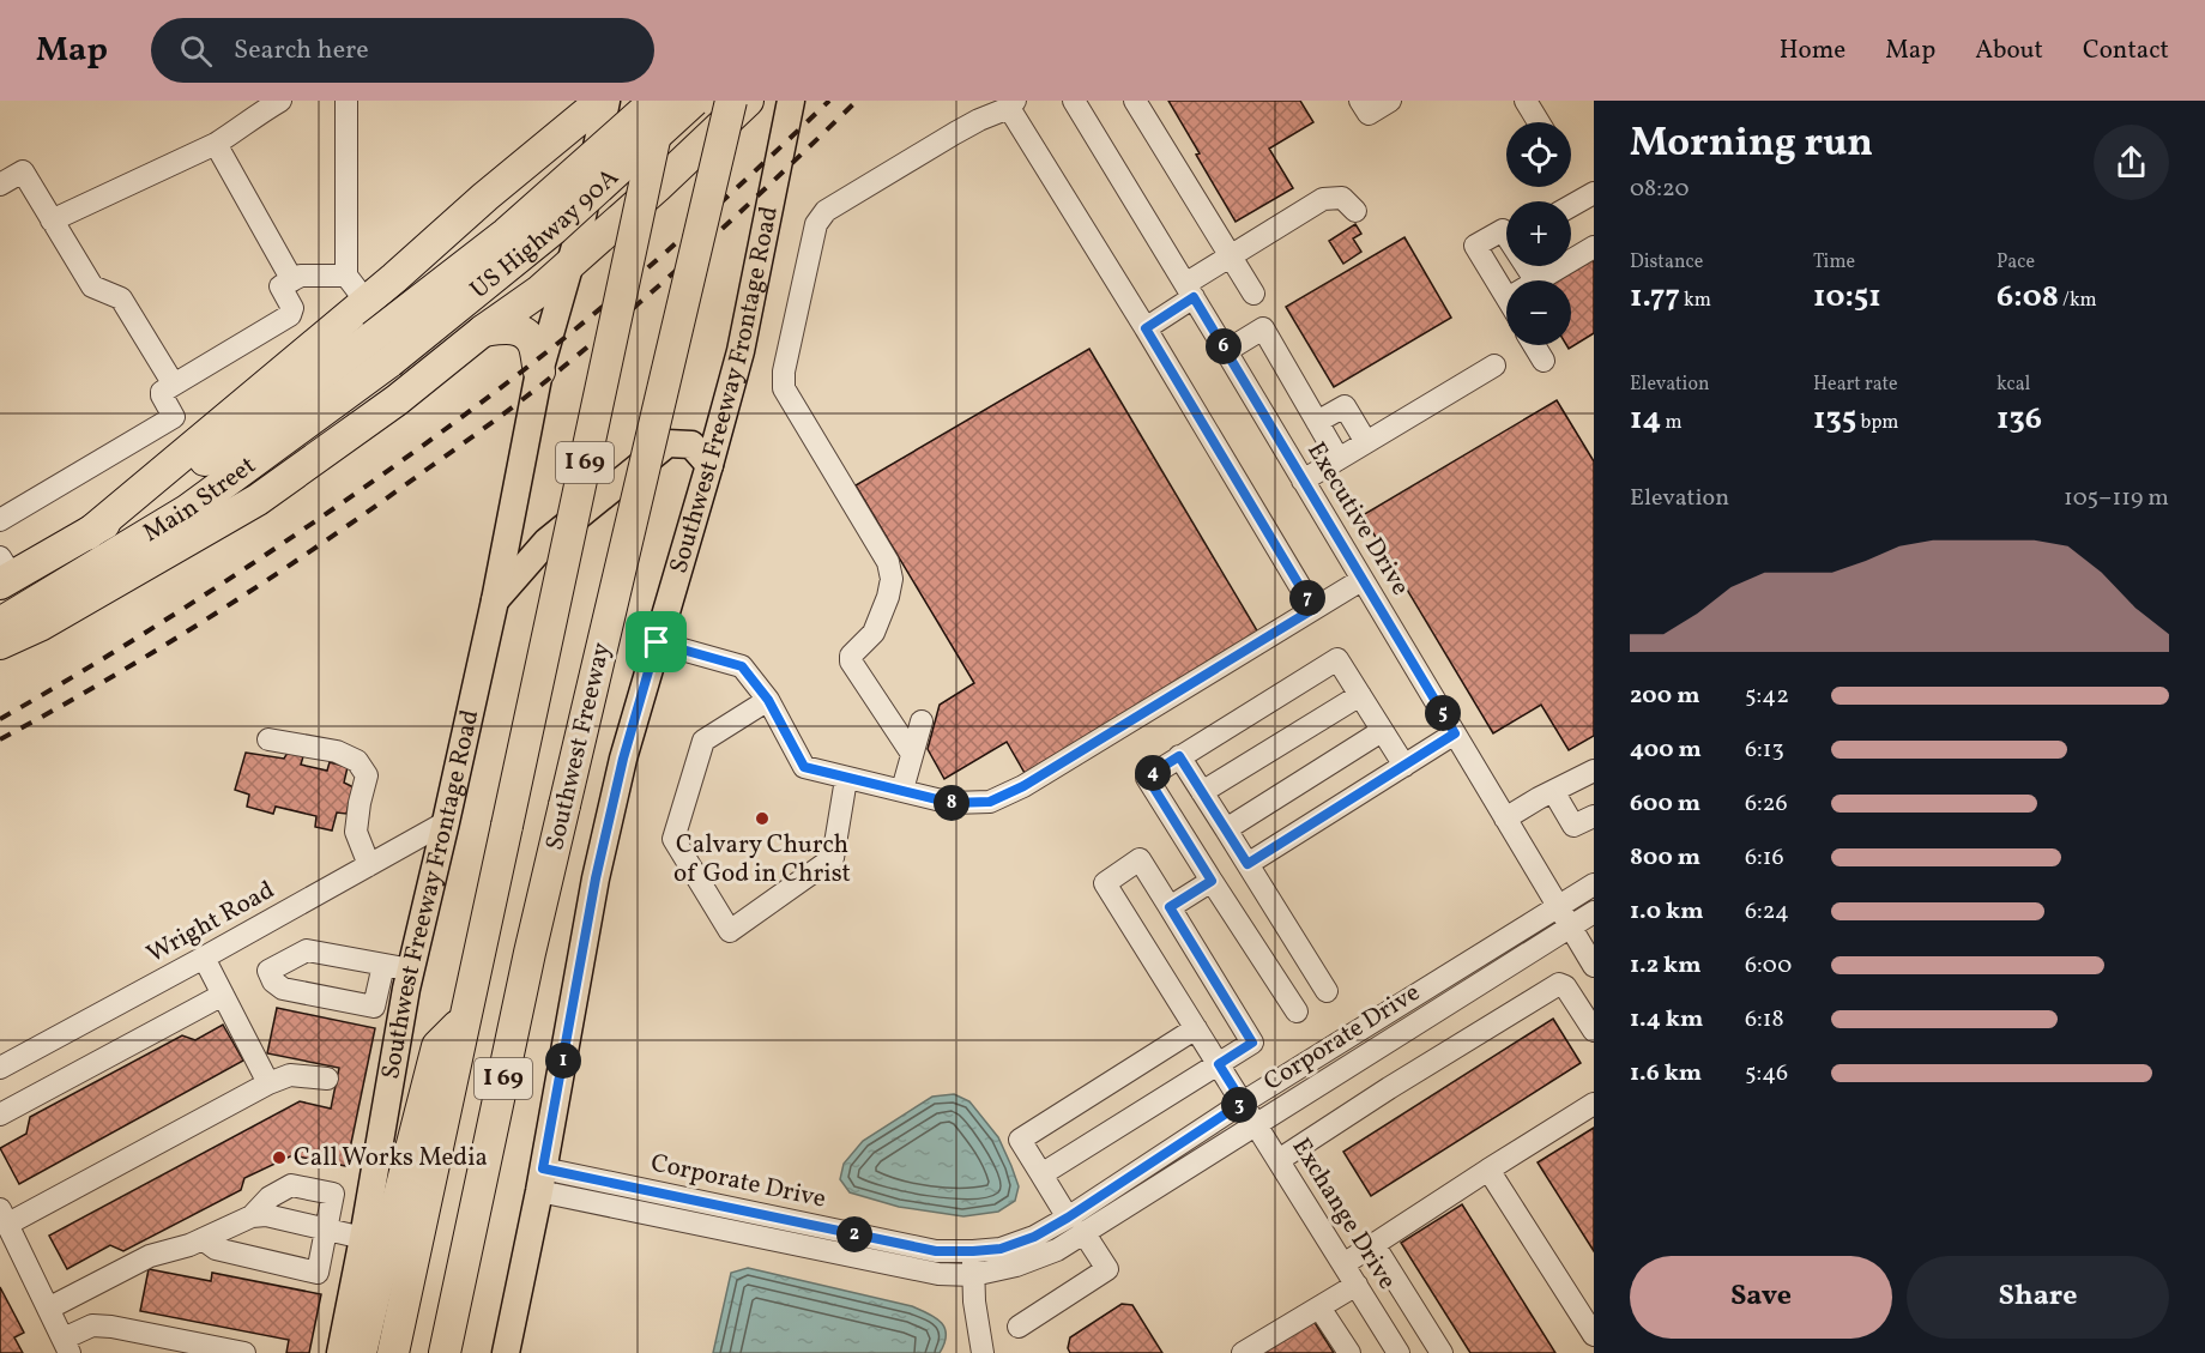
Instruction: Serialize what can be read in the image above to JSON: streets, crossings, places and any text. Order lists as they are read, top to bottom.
{
  "streets": {
    "highway": [
      "US Highway 90A",
      "I 69",
      "Main Street",
      "Southwest Freeway"
    ],
    "main road": ["Southwest Freeway Frontage Road"],
    "street": [
      "Executive Drive",
      "Wright Road",
      "Corporate Drive",
      "Exchange Drive"
    ]
  },
  "crossings": [
    ["US Highway 90A", "Main Street"],
    ["Southwest Freeway Frontage Road", "Wright Road"],
    ["Southwest Freeway Frontage Road", "Corporate Drive"],
    ["Executive Drive", "Corporate Drive"],
    ["Corporate Drive", "Exchange Drive"]
  ],
  "places": ["Calvary Church of God in Christ", "Call Works Media"],
  "page": {
    "header": "Map",
    "search": "Search here",
    "nav": [
      "Home",
      "Map",
      "About",
      "Contact"
    ],
    "heading": ["Morning run", "08:20"],
    "map_buttons": ["+", "−"],
    "stats": [
      ["Distance", "1.77 km"],
      ["Time", "10:51"],
      ["Pace", "6:08 /km"],
      ["Elevation", "14 m"],
      ["Heart rate", "135 bpm"],
      ["kcal", "136"]
    ],
    "pins": [
      "6",
      "7",
      "5",
      "4",
      "8",
      "1",
      "3",
      "2"
    ],
    "chart": ["Elevation", "105–119 m"],
    "list": [
      {
        "name": "200 m",
        "note": "5:42"
      },
      {
        "name": "400 m",
        "note": "6:13"
      },
      {
        "name": "600 m",
        "note": "6:26"
      },
      {
        "name": "800 m",
        "note": "6:16"
      },
      {
        "name": "1.0 km",
        "note": "6:24"
      },
      {
        "name": "1.2 km",
        "note": "6:00"
      },
      {
        "name": "1.4 km",
        "note": "6:18"
      },
      {
        "name": "1.6 km",
        "note": "5:46"
      }
    ],
    "buttons": ["Save", "Share"]
  }
}
